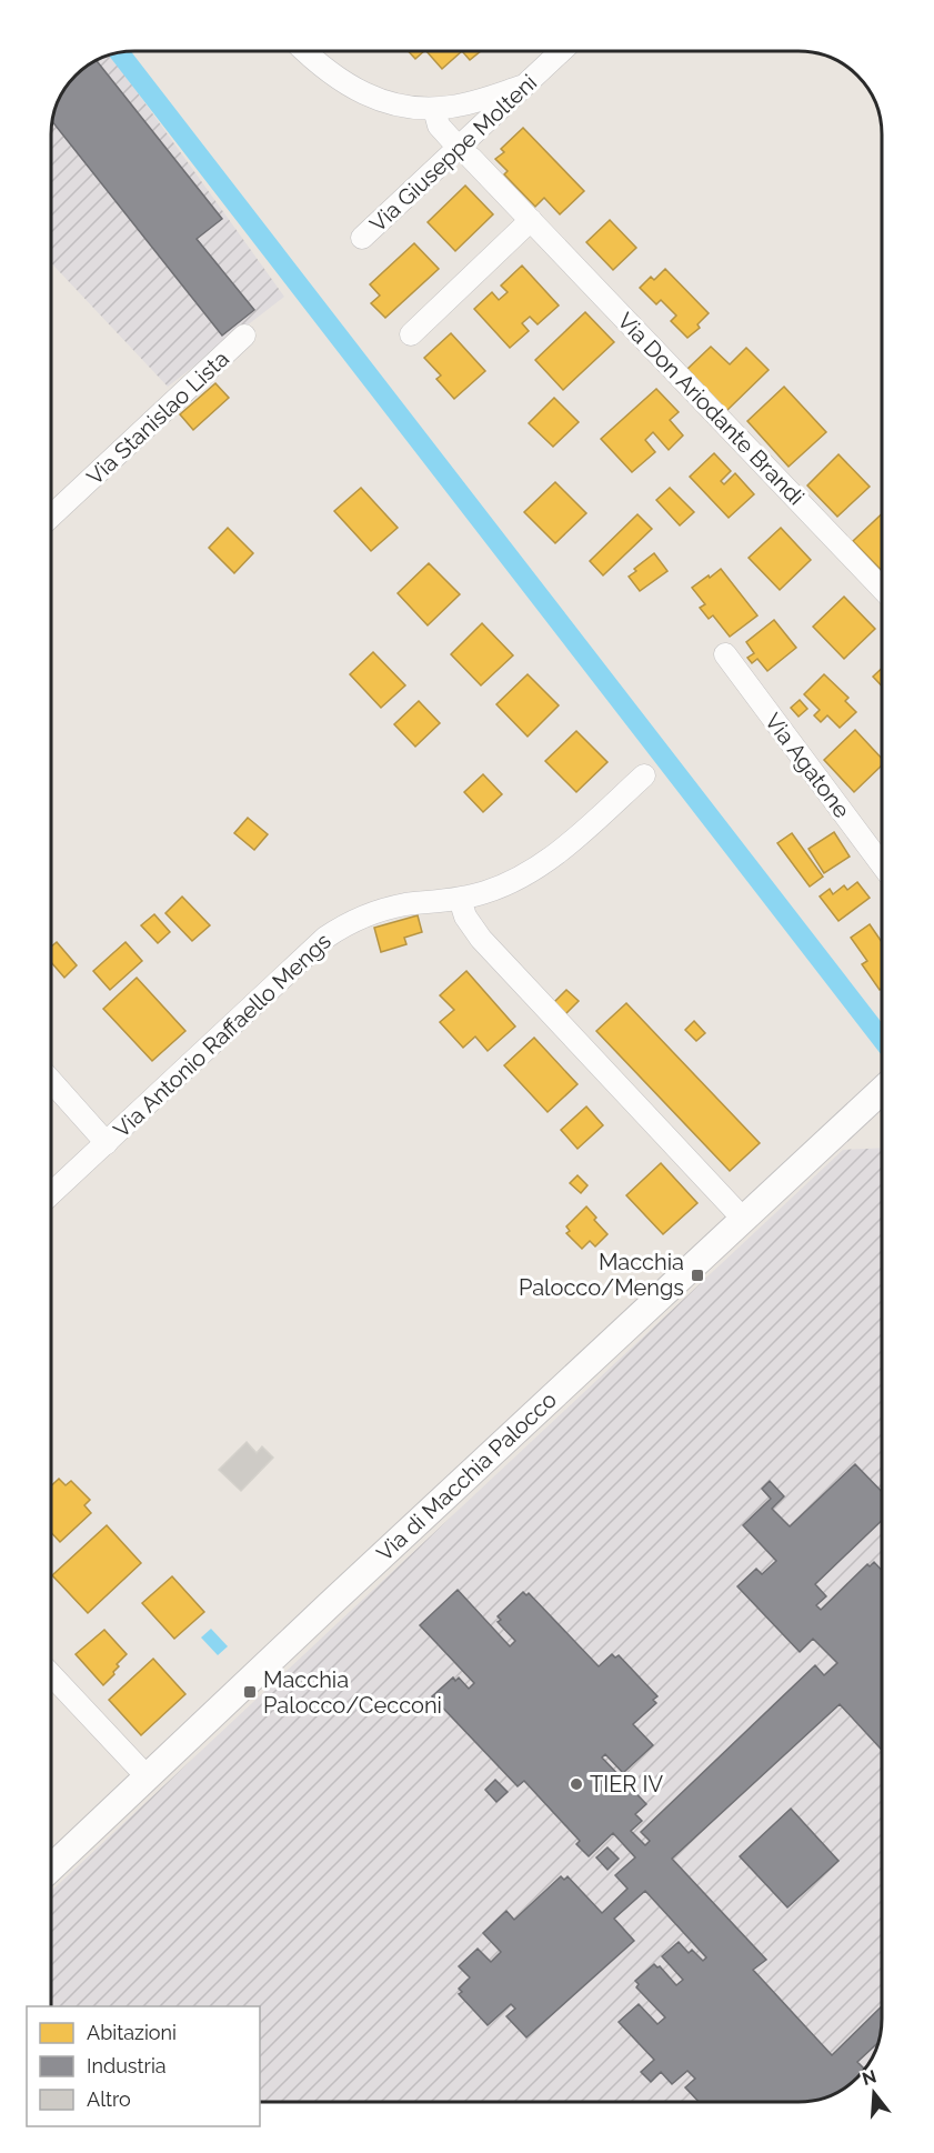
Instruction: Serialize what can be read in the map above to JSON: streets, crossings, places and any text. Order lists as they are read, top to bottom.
{
  "streets": {
    "street": [
      "Via Giuseppe Molteni",
      "Via Don Ariodante Brandi",
      "Via Stanislao Lista",
      "Via Agatone",
      "Via Antonio Raffaello Mengs",
      "Via di Macchia Palocco"
    ]
  },
  "crossings": [
    ["Via Giuseppe Molteni", "Via Don Ariodante Brandi"]
  ],
  "places": {
    "transit": ["Macchia Palocco/Mengs", "Macchia Palocco/Cecconi"],
    "other": ["TIER IV"]
  },
  "legend": ["Abitazioni", "Industria", "Altro"],
  "north": "top"
}
